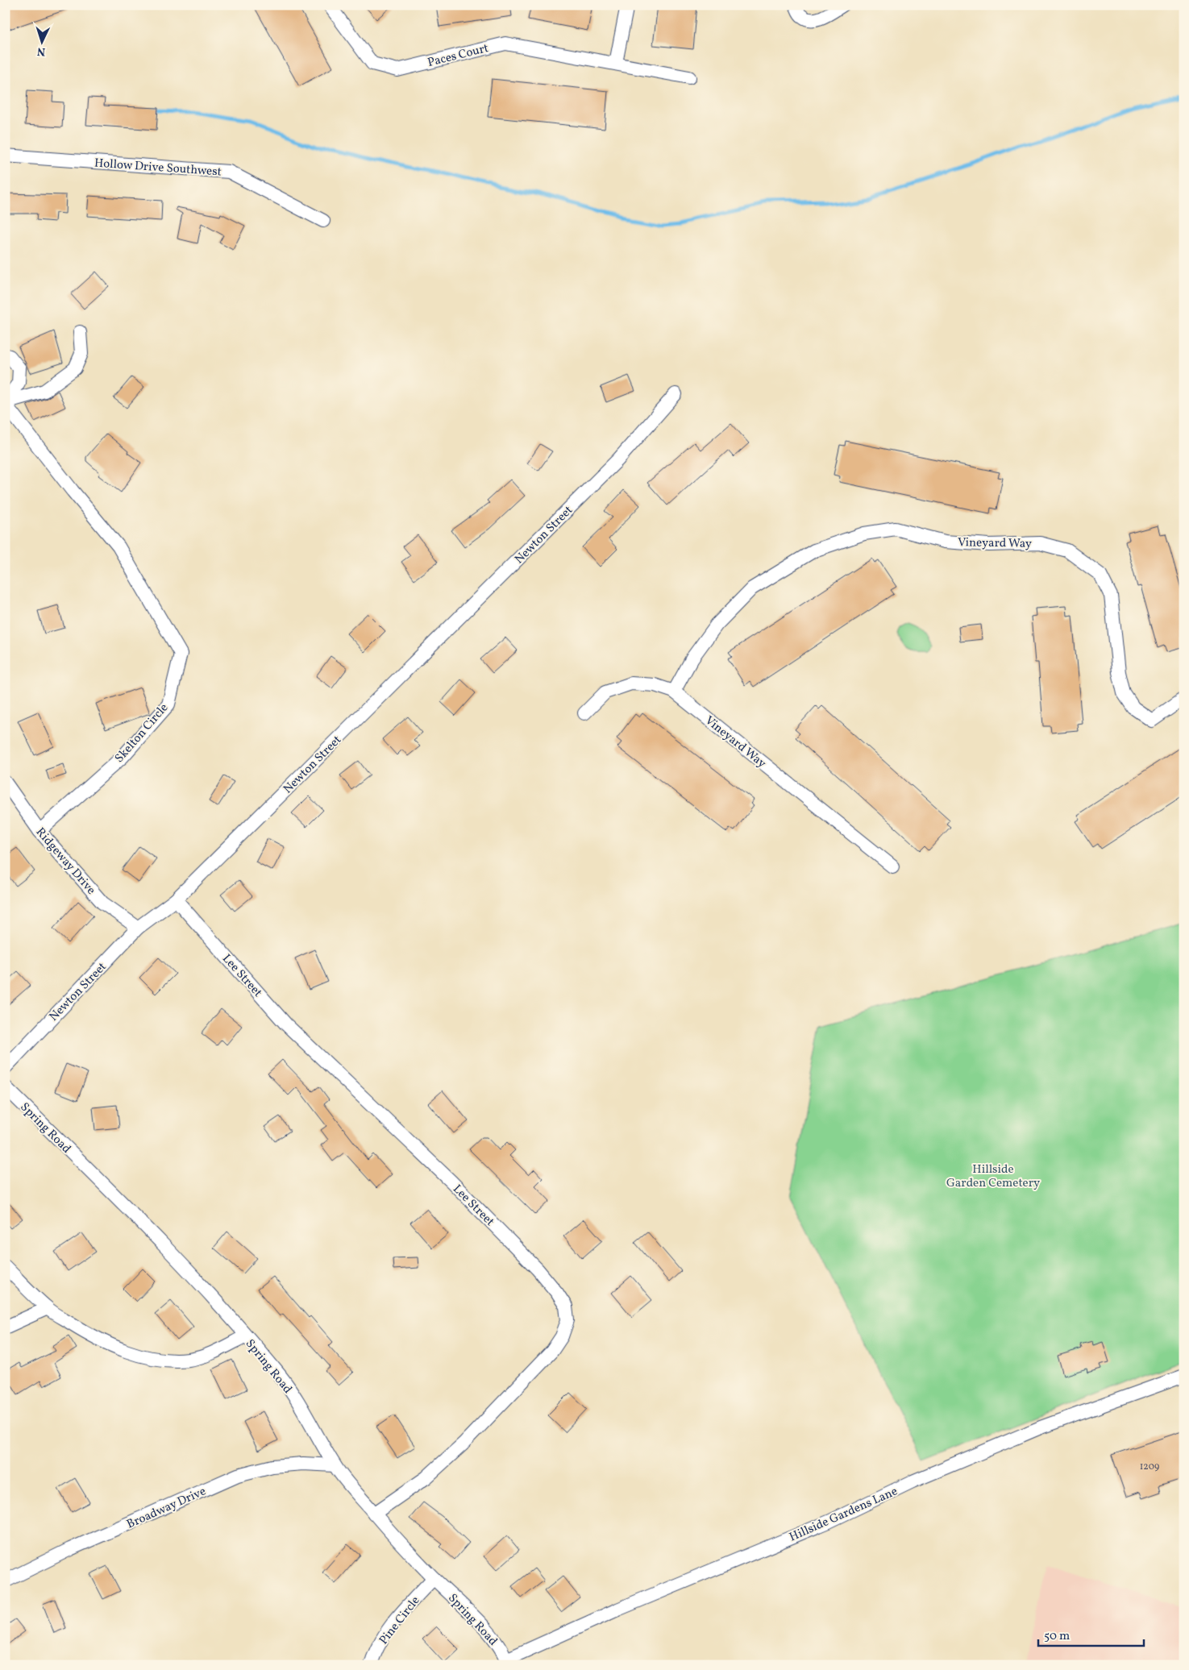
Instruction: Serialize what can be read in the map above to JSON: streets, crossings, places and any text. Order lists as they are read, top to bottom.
{
  "streets": {
    "street": [
      "Paces Court",
      "Hollow Drive Southwest",
      "Newton Street",
      "Vineyard Way",
      "Skelton Circle",
      "Ridgeway Drive",
      "Lee Street",
      "Spring Road",
      "Broadway Drive",
      "Hillside Gardens Lane",
      "Pine Circle"
    ]
  },
  "crossings": [
    ["Newton Street", "Ridgeway Drive"],
    ["Newton Street", "Lee Street"],
    ["Skelton Circle", "Ridgeway Drive"],
    ["Lee Street", "Spring Road"],
    ["Spring Road", "Broadway Drive"],
    ["Spring Road", "Hillside Gardens Lane"],
    ["Spring Road", "Pine Circle"]
  ],
  "parks": ["Hillside Garden Cemetery"],
  "house_numbers": ["1209"],
  "scale_bar": "50 m",
  "north": "bottom"
}
